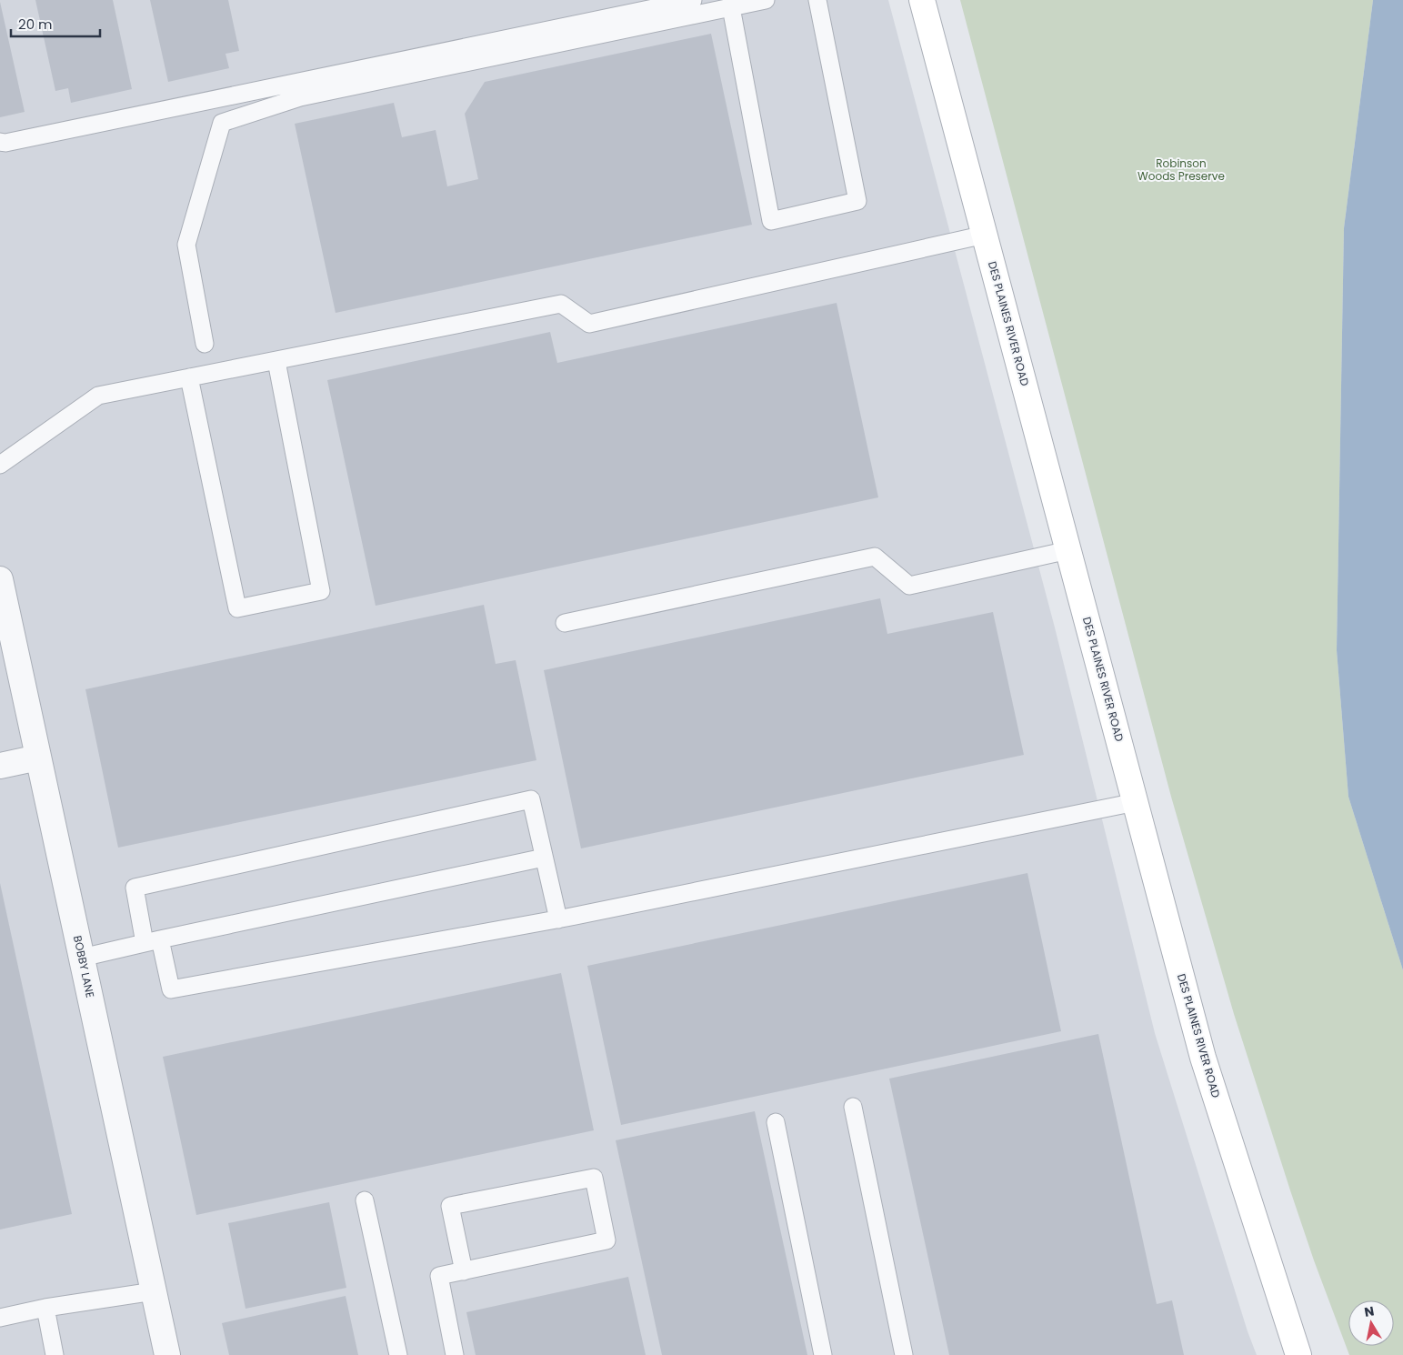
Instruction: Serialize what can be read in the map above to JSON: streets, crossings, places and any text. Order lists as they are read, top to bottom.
{
  "streets": {
    "main road": ["DES PLAINES RIVER ROAD"],
    "street": ["BOBBY LANE"]
  },
  "parks": ["Robinson Woods Preserve"],
  "scale_bar": "20 m",
  "north": "top"
}
